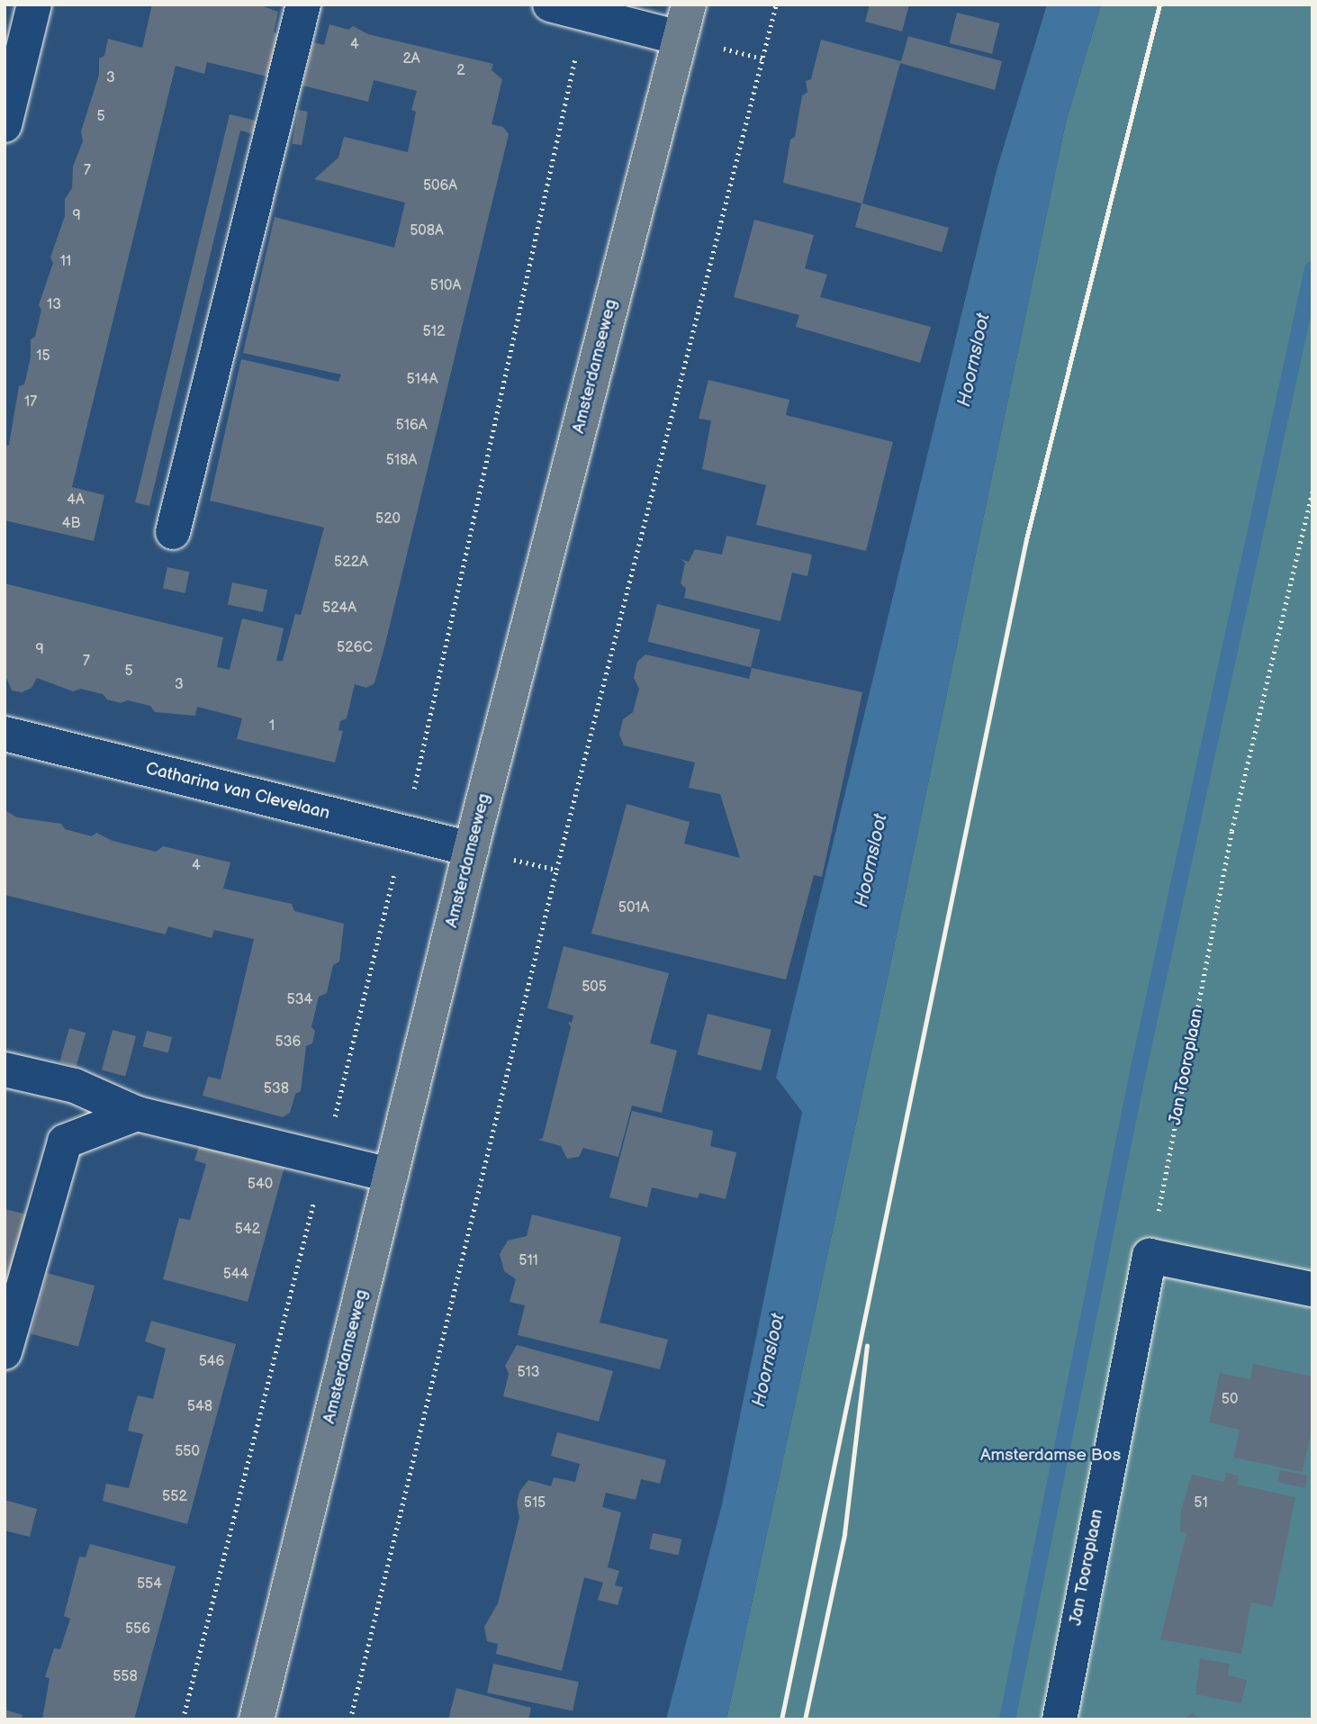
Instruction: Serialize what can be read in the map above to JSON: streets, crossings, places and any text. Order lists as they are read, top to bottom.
{
  "streets": {
    "main road": ["Amsterdamseweg"],
    "street": ["Catharina van Clevelaan", "Jan Tooroplaan"]
  },
  "crossings": [
    ["Amsterdamseweg", "Catharina van Clevelaan"]
  ],
  "water": ["Hoornsloot"],
  "parks": ["Amsterdamse Bos"],
  "house_numbers": [
    "4",
    "2A",
    "2",
    "3",
    "5",
    "7",
    "506A",
    "9",
    "508A",
    "11",
    "510A",
    "13",
    "512",
    "15",
    "514A",
    "17",
    "516A",
    "518A",
    "4A",
    "520",
    "4B",
    "522A",
    "524A",
    "526C",
    "9",
    "7",
    "5",
    "3",
    "1",
    "4",
    "501A",
    "505",
    "534",
    "536",
    "538",
    "540",
    "542",
    "511",
    "544",
    "546",
    "513",
    "50",
    "548",
    "550",
    "552",
    "515",
    "51",
    "554",
    "556",
    "558"
  ]
}
